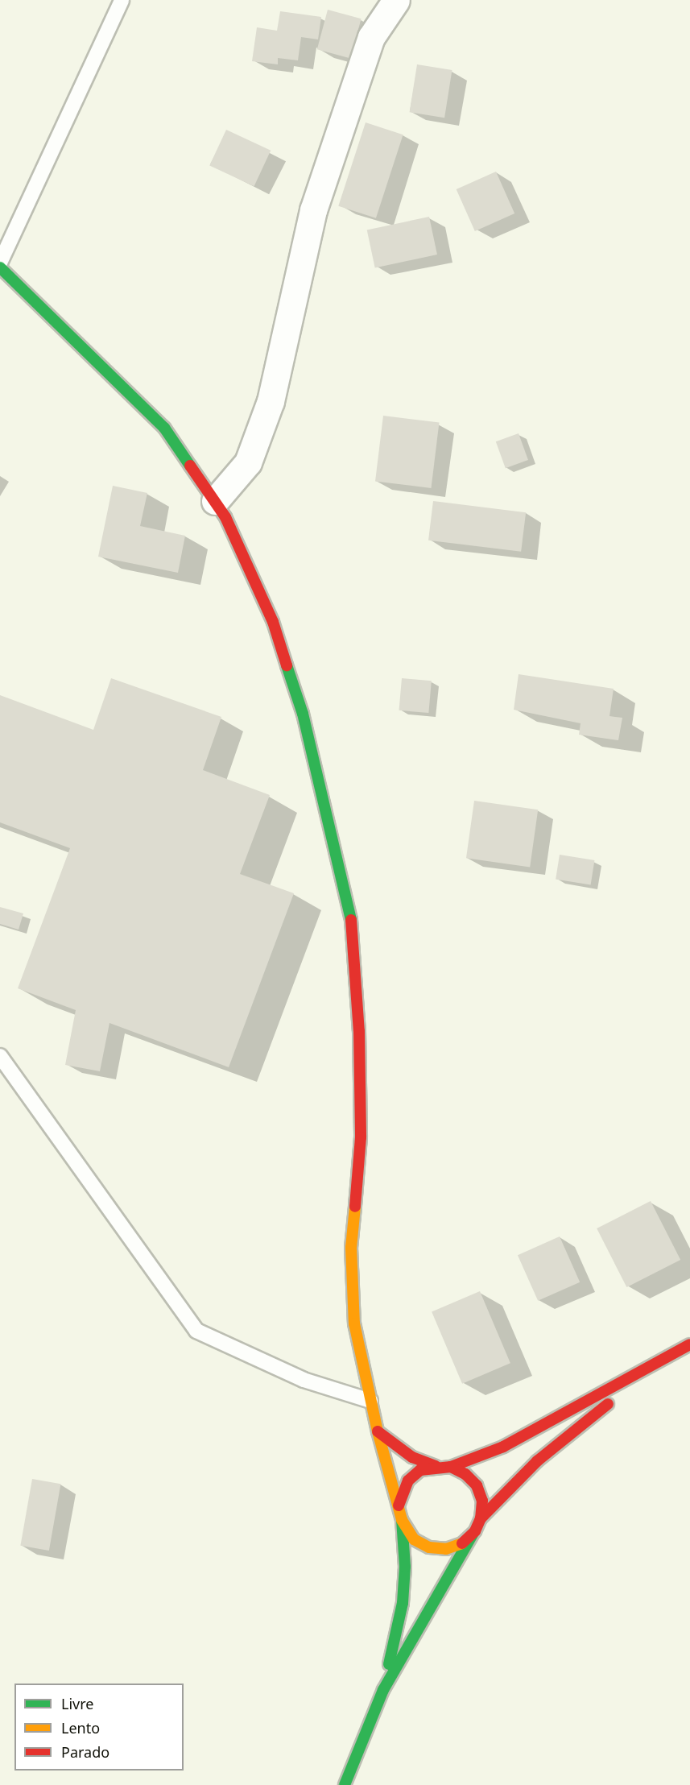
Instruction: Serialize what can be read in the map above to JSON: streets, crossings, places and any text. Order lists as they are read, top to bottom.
{
  "legend": ["Livre", "Lento", "Parado"]
}
